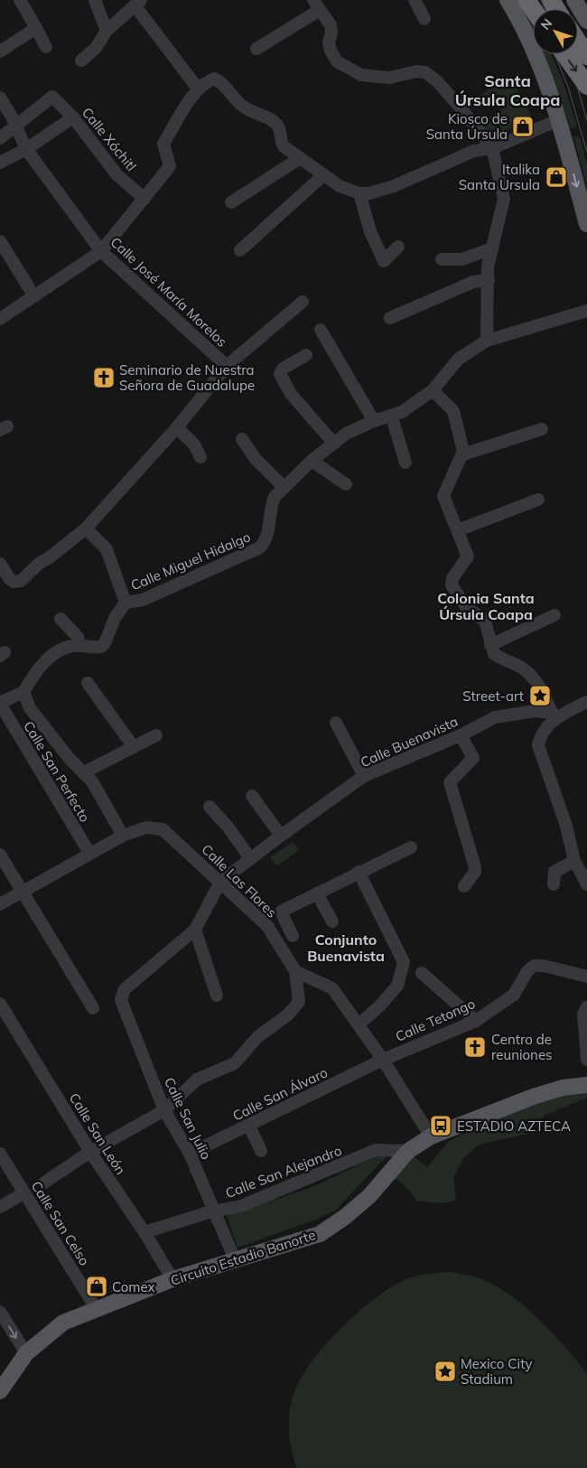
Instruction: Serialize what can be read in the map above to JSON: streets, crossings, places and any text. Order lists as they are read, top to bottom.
{
  "streets": {
    "main road": ["Circuito Estadio Banorte"],
    "street": [
      "Calle Xóchitl",
      "Calle José María Morelos",
      "Calle Miguel Hidalgo",
      "Calle Buenavista",
      "Calle San Perfecto",
      "Calle Las Flores",
      "Calle Tetongo",
      "Calle San Álvaro",
      "Calle San Julio",
      "Calle San León",
      "Calle San Alejandro",
      "Calle San Celso"
    ]
  },
  "crossings": [
    ["Calle Xóchitl", "Calle José María Morelos"],
    ["Calle Buenavista", "Calle Las Flores"],
    ["Calle San Perfecto", "Calle Las Flores"],
    ["Calle Tetongo", "Calle San Álvaro"],
    ["Calle San Álvaro", "Calle San Julio"],
    ["Calle San Julio", "Calle San Alejandro"],
    ["Calle San Julio", "Circuito Estadio Banorte"],
    ["Calle San León", "Calle San Alejandro"],
    ["Calle San León", "Circuito Estadio Banorte"],
    ["Calle San Alejandro", "Circuito Estadio Banorte"],
    ["Calle San Celso", "Circuito Estadio Banorte"]
  ],
  "districts": ["Santa Úrsula Coapa", "Colonia Santa Úrsula Coapa", "Conjunto Buenavista"],
  "places": {
    "shop": ["Kiosco de Santa Úrsula", "Italika Santa Ursula", "Comex"],
    "church": ["Seminario de Nuestra Señora de Guadalupe", "Centro de reuniones"],
    "place": ["Street-art", "Mexico City Stadium"],
    "bus stop": ["ESTADIO AZTECA"]
  },
  "north": "top left"
}
